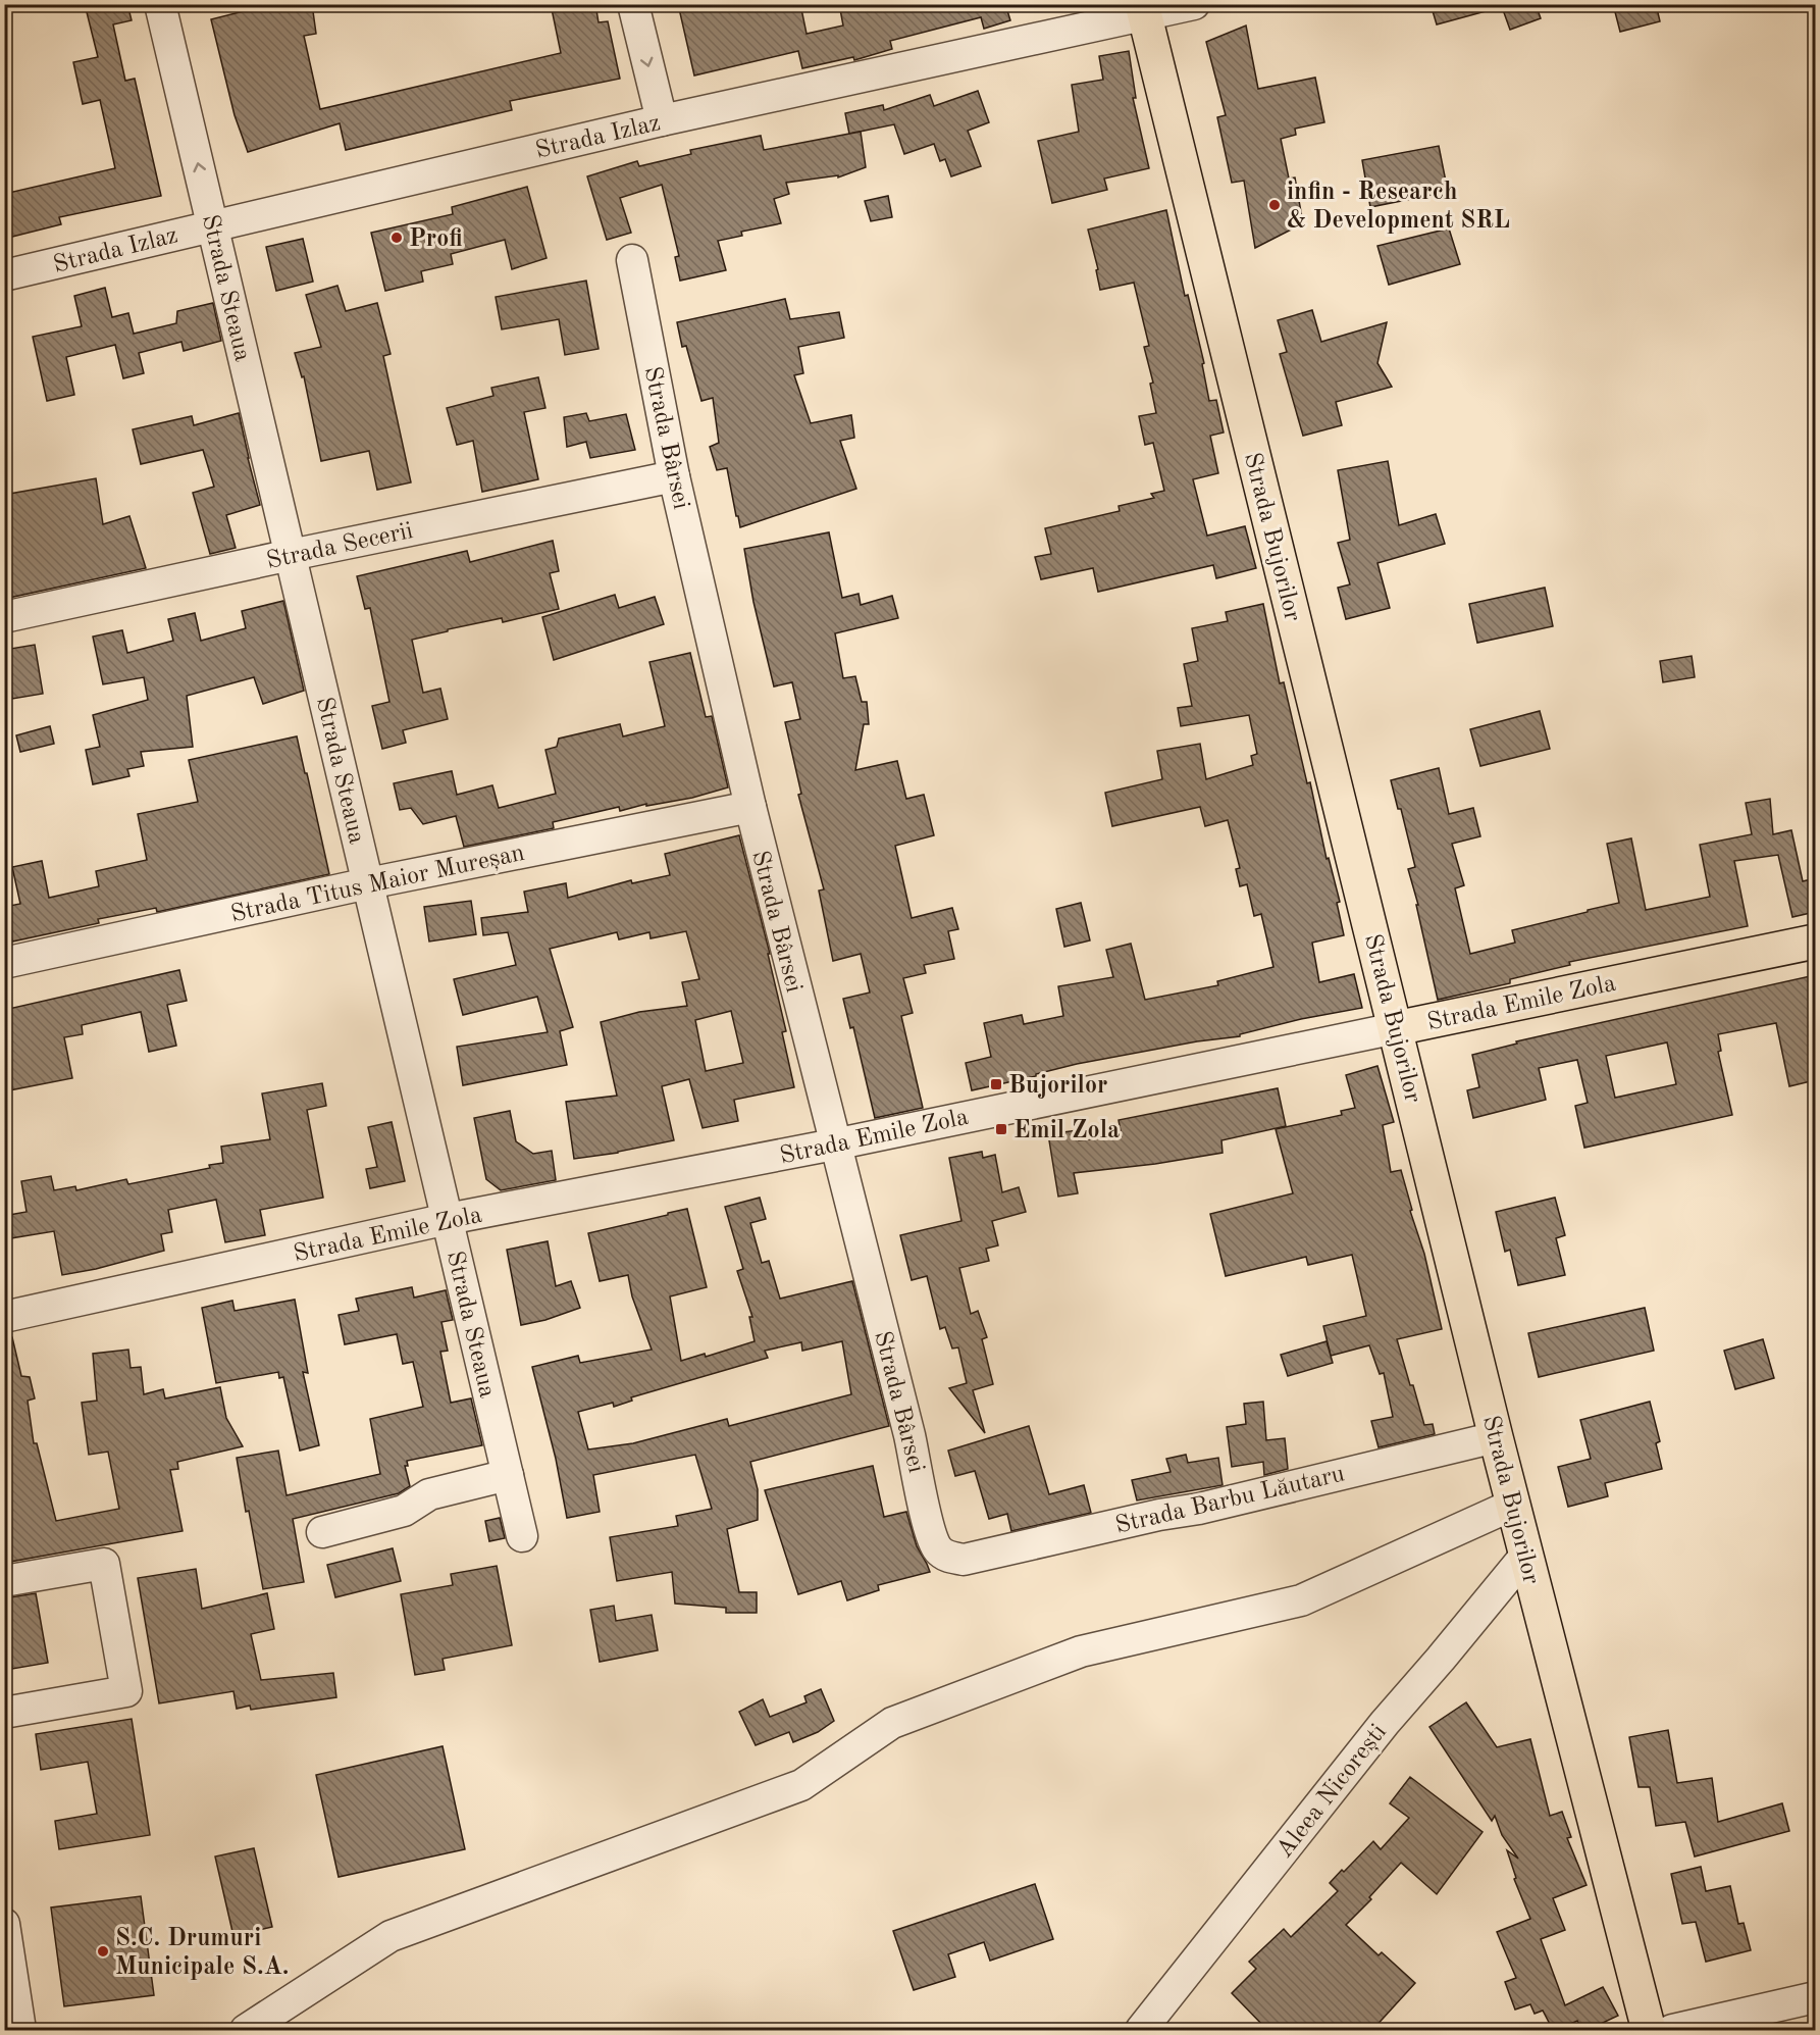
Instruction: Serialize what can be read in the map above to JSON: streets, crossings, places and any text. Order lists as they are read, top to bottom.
{
  "streets": {
    "main road": ["Strada Bujorilor", "Strada Emile Zola"],
    "street": [
      "Strada Izlaz",
      "Strada Steaua",
      "Strada Bârsei",
      "Strada Secerii",
      "Strada Titus Maior Mureșan",
      "Strada Barbu Lăutaru",
      "Aleea Nicorești"
    ]
  },
  "crossings": [
    ["Strada Izlaz", "Strada Steaua"],
    ["Strada Izlaz", "Strada Bujorilor"],
    ["Strada Steaua", "Strada Secerii"],
    ["Strada Steaua", "Strada Titus Maior Mureșan"],
    ["Strada Steaua", "Strada Emile Zola"],
    ["Strada Bârsei", "Strada Secerii"],
    ["Strada Bârsei", "Strada Titus Maior Mureșan"],
    ["Strada Bârsei", "Strada Emile Zola"],
    ["Strada Bârsei", "Strada Barbu Lăutaru"],
    ["Strada Bujorilor", "Strada Emile Zola"],
    ["Strada Bujorilor", "Strada Barbu Lăutaru"],
    ["Strada Bujorilor", "Aleea Nicorești"]
  ],
  "places": {
    "other": ["infin - Research & Development SRL", "Profi", "S.C. Drumuri Municipale S.A."],
    "transit": ["Bujorilor", "Emil Zola"]
  }
}
